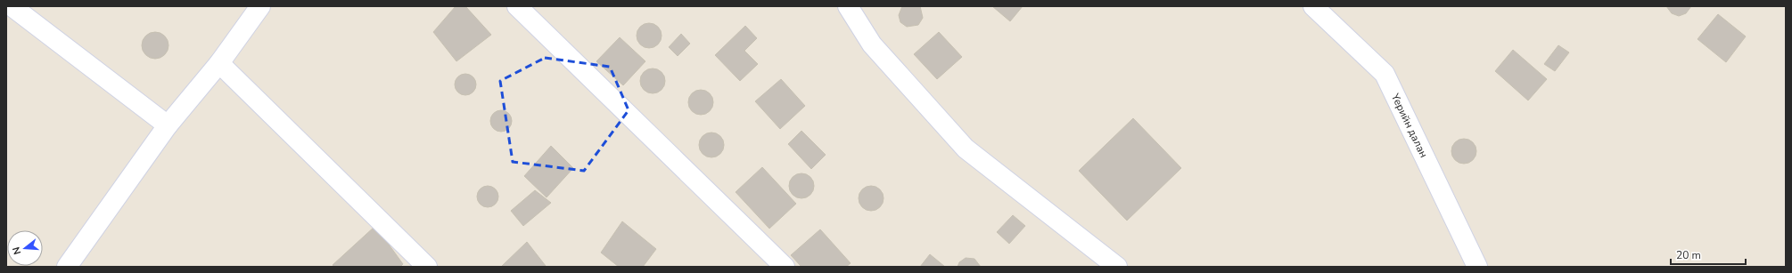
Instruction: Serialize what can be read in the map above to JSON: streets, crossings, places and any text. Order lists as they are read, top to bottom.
{
  "streets": {
    "street": ["Үерийн далан"]
  },
  "scale_bar": "20 m",
  "north": "left"
}
